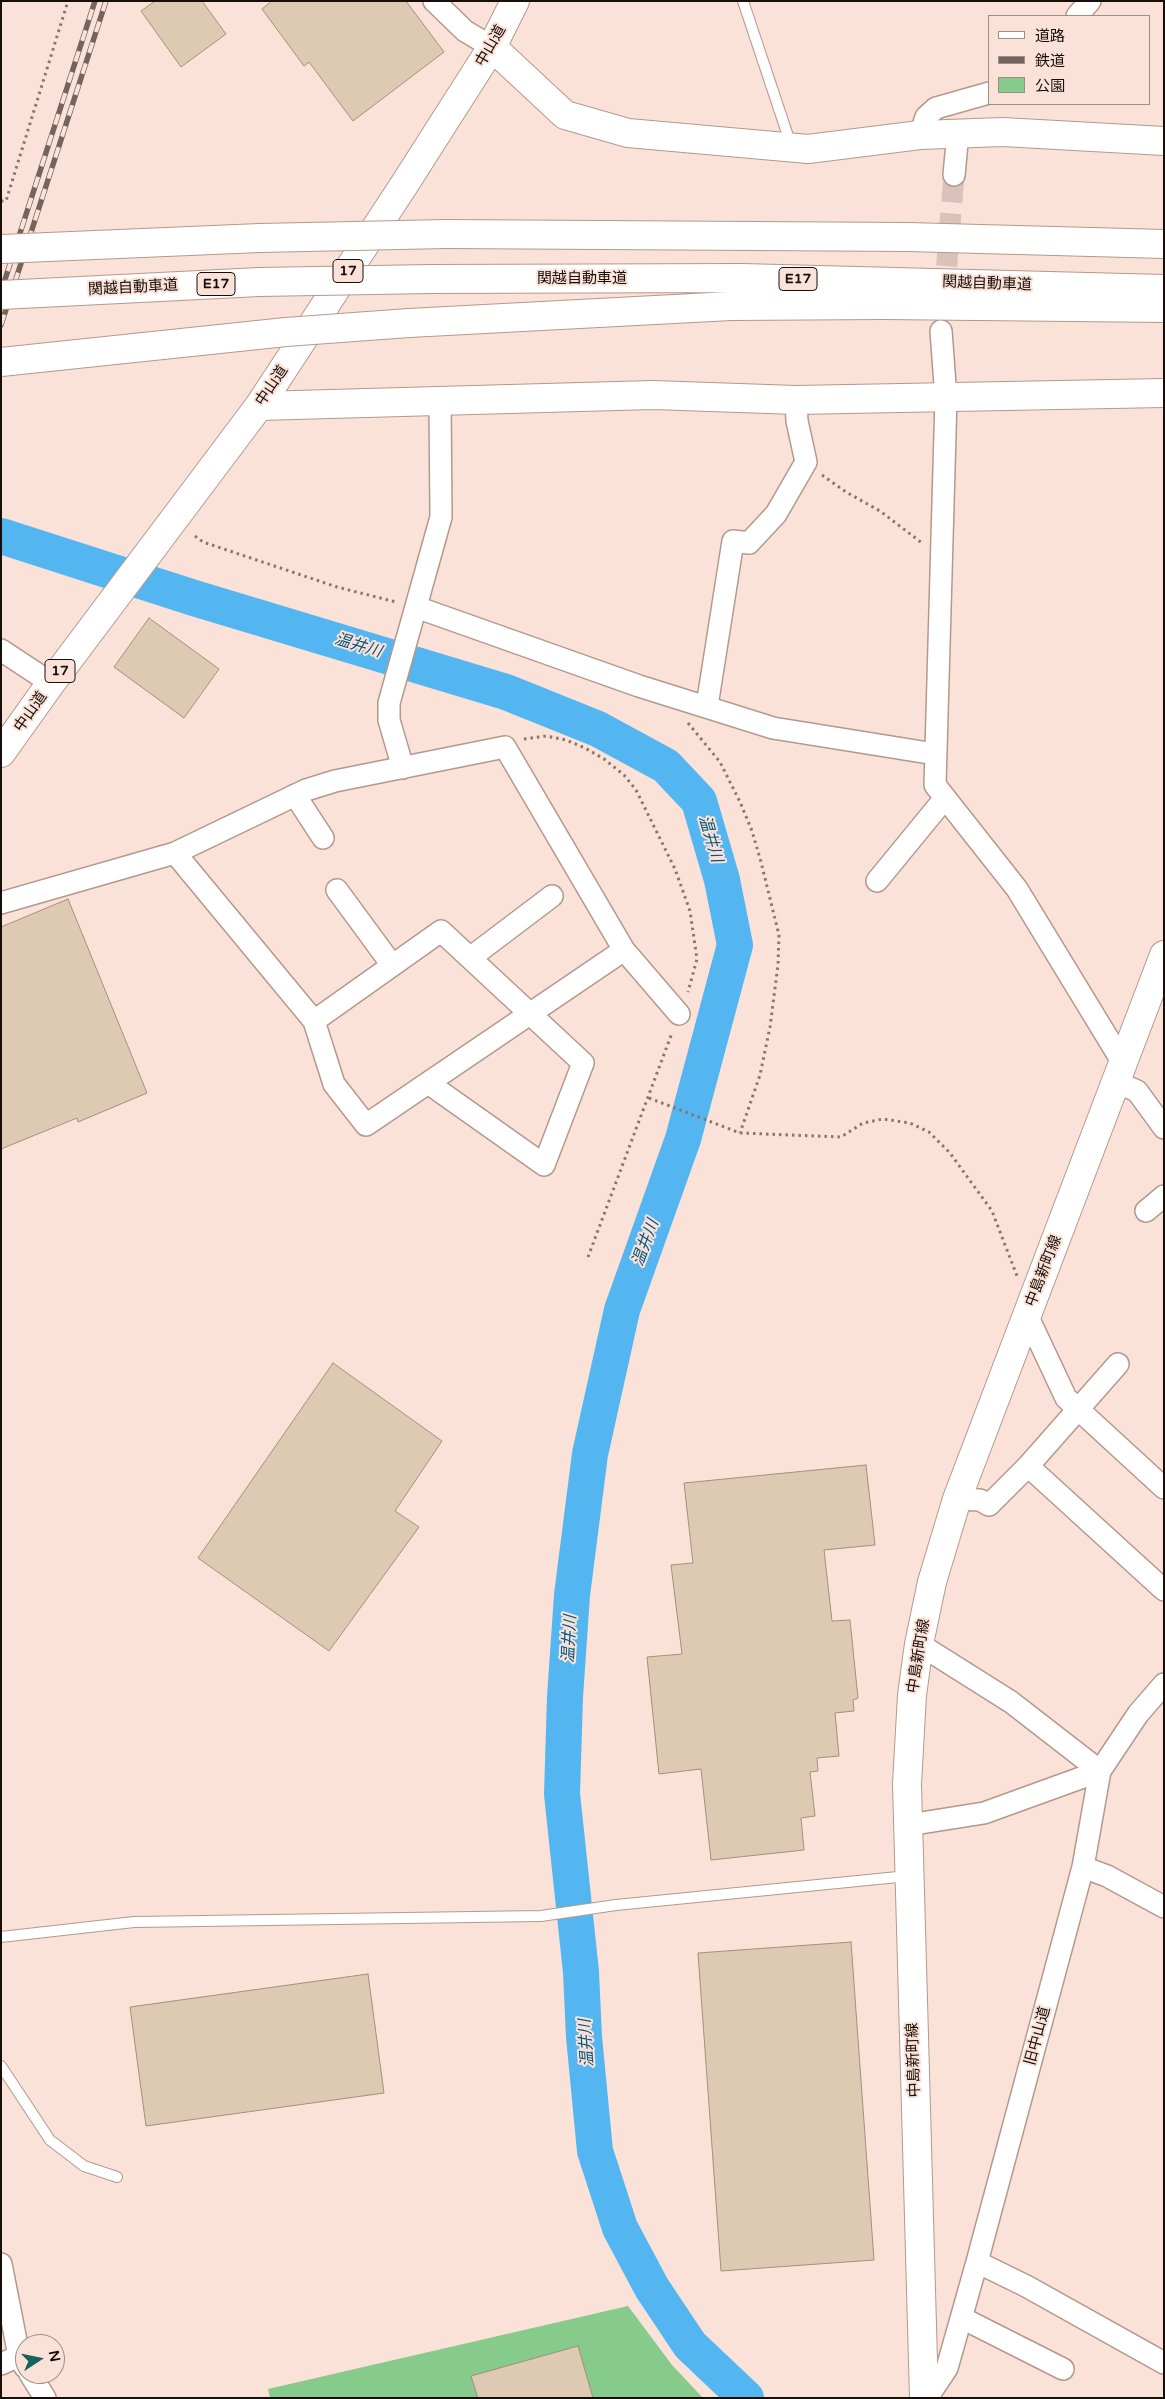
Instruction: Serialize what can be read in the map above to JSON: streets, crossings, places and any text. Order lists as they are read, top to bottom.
{
  "streets": {
    "main road": [
      "中山道",
      "17",
      "関越自動車道",
      "E17",
      "中島新町線"
    ],
    "street": ["旧中山道"]
  },
  "crossings": [
    ["中島新町線", "旧中山道"]
  ],
  "water": ["温井川"],
  "legend": ["道路", "鉄道", "公園"],
  "north": "right"
}
